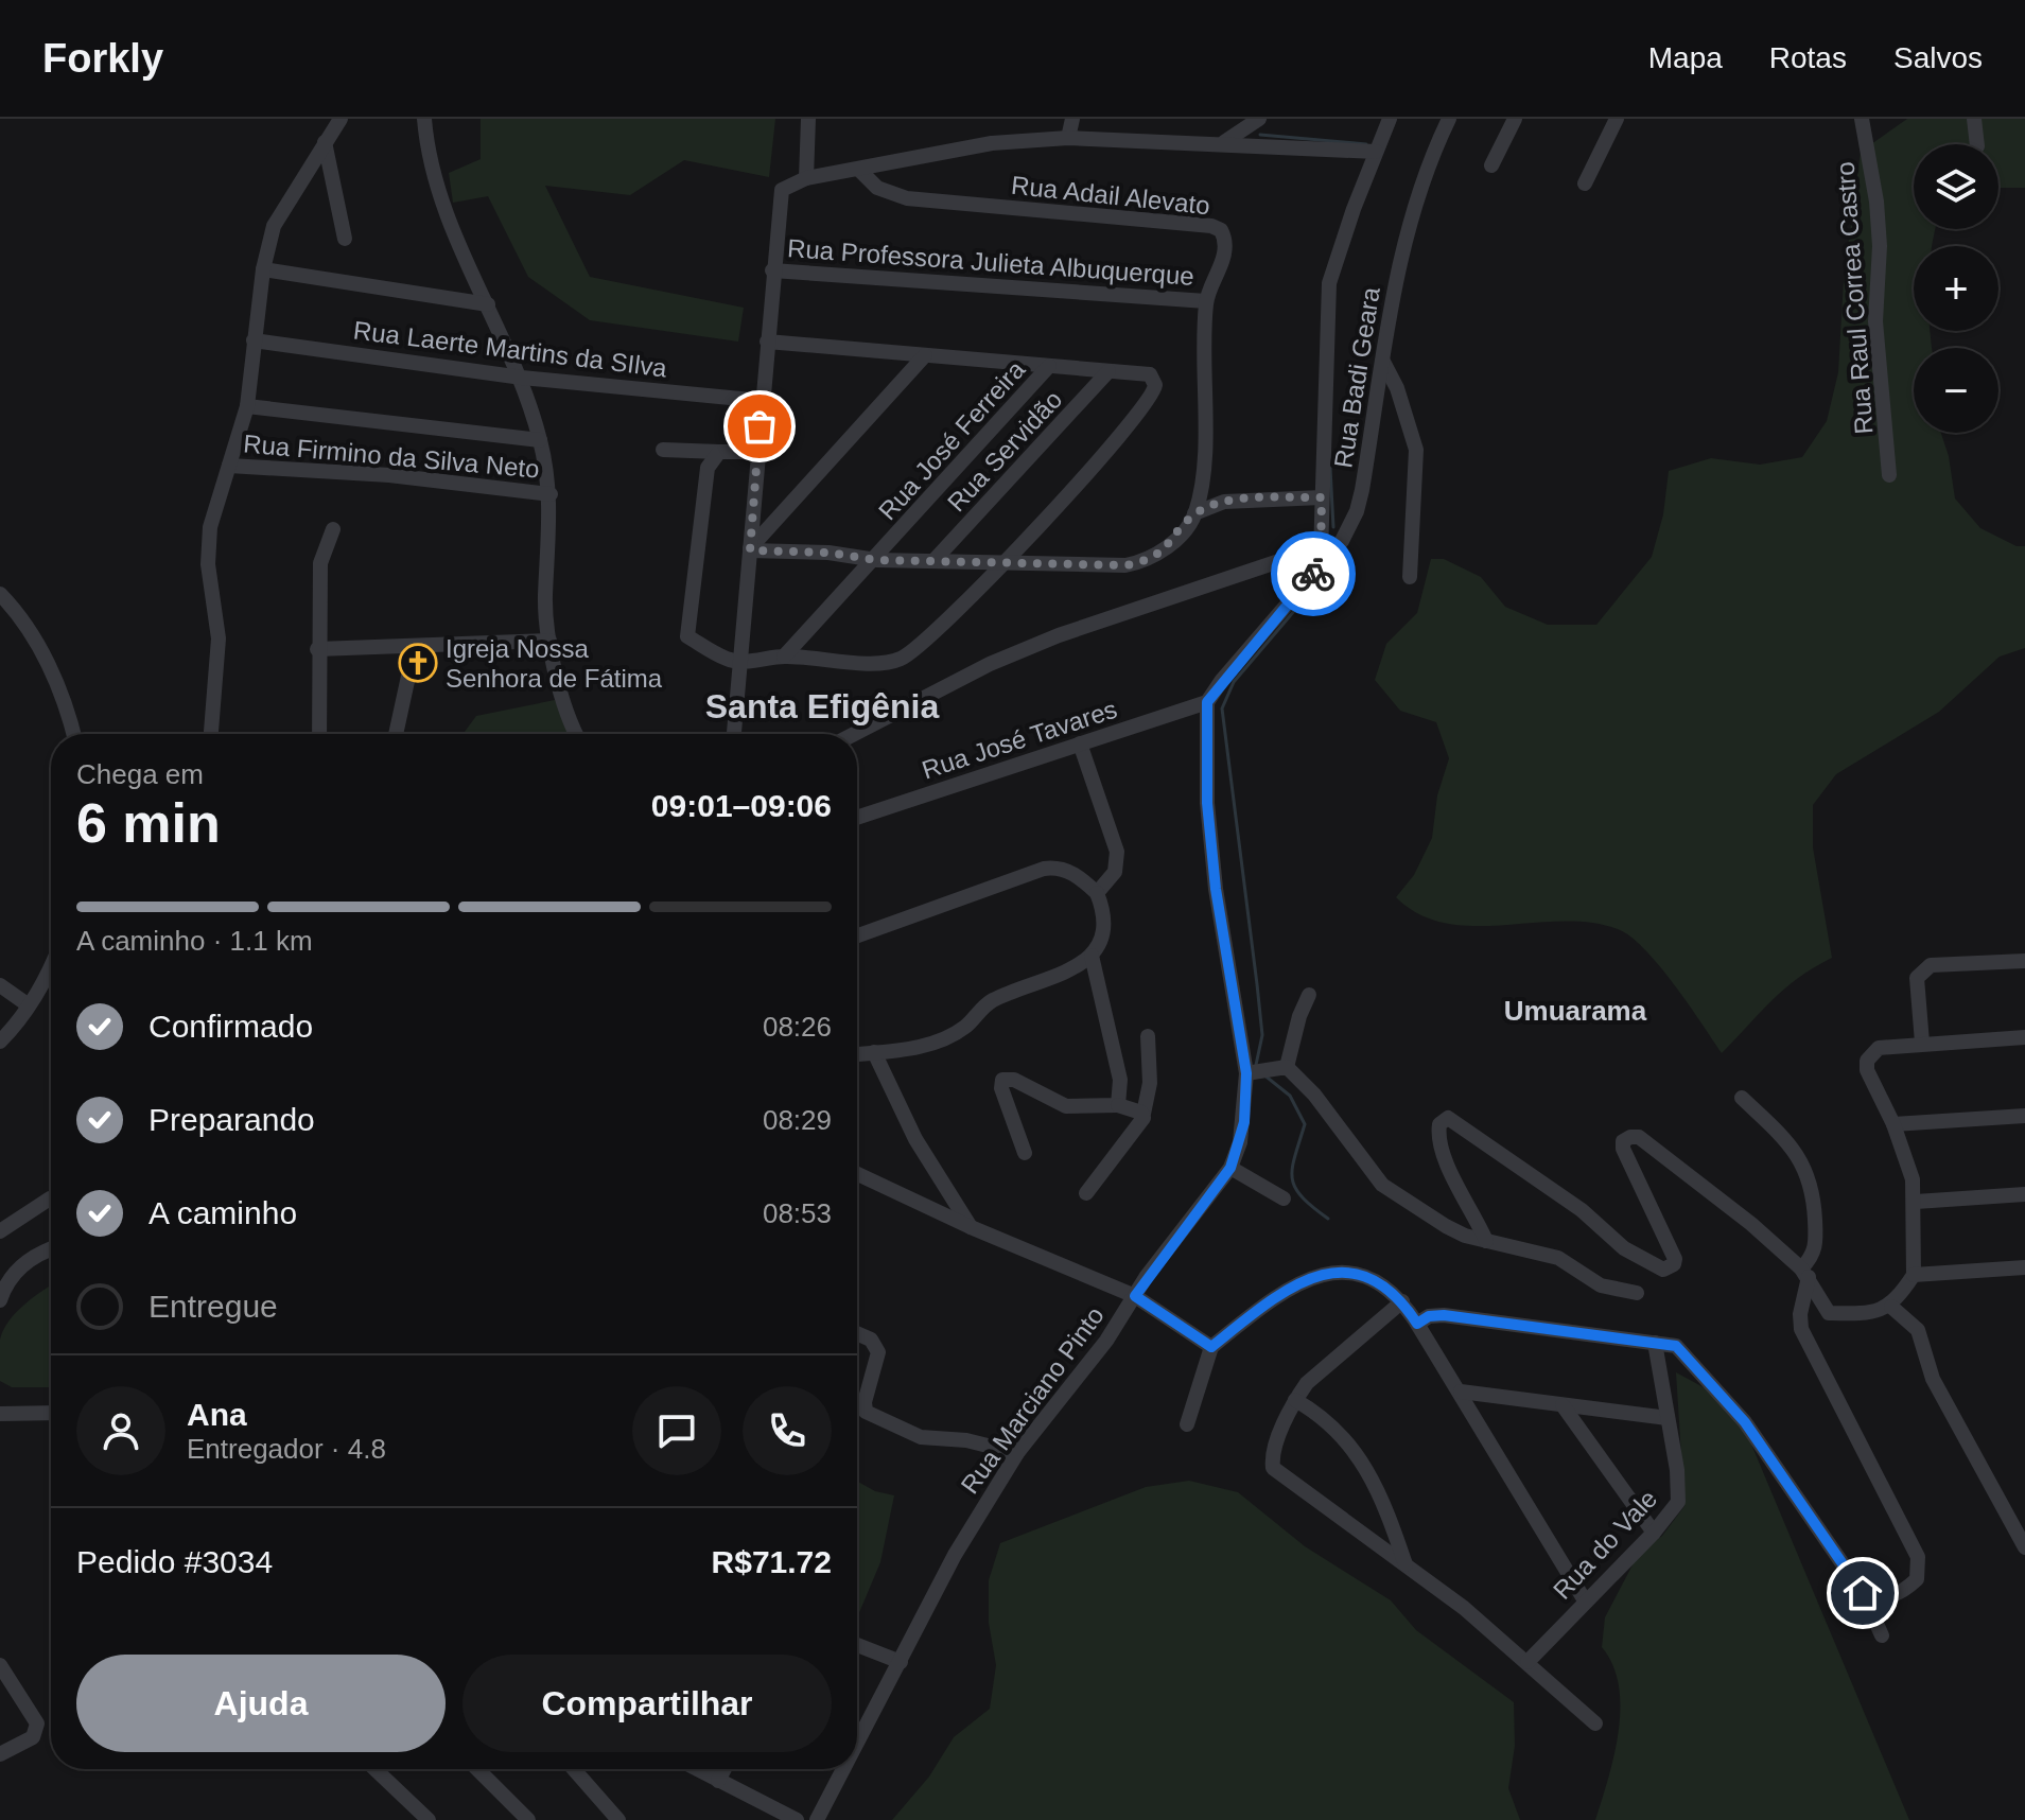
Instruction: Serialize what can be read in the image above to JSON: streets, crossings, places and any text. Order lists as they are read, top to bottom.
{
  "streets": {
    "street": [
      "Rua Adail Alevato",
      "Rua Professora Julieta Albuquerque",
      "Rua Raul Correa Castro",
      "Rua Laerte Martins da SIlva",
      "Rua Badi Geara",
      "Rua José Ferreira",
      "Rua Servidão",
      "Rua Firmino da Silva Neto",
      "Rua José Tavares",
      "Rua Marciano Pinto",
      "Rua do Vale"
    ]
  },
  "crossings": [
    ["Rua Adail Alevato", "Rua Professora Julieta Albuquerque"],
    ["Rua Badi Geara", "Rua José Tavares"],
    ["Rua Badi Geara", "Rua Marciano Pinto"],
    ["Rua José Tavares", "Rua Marciano Pinto"]
  ],
  "districts": ["Santa Efigênia", "Umuarama"],
  "places": {
    "church": ["Igreja Nossa Senhora de Fátima"]
  },
  "page": {
    "header": "Forkly",
    "nav": ["Mapa", "Rotas", "Salvos"],
    "map_buttons": ["+", "−"],
    "heading": ["6 min", "Chega em", "09:01–09:06"],
    "panel": [
      "Ana",
      "Entregador · 4.8",
      "Pedido #3034",
      "R$71.72"
    ],
    "bar": "A caminho · 1.1 km",
    "list": [
      ["Confirmado", "08:26"],
      ["Preparando", "08:29"],
      ["A caminho", "08:53"],
      "Entregue"
    ],
    "buttons": ["Ajuda", "Compartilhar"]
  }
}
